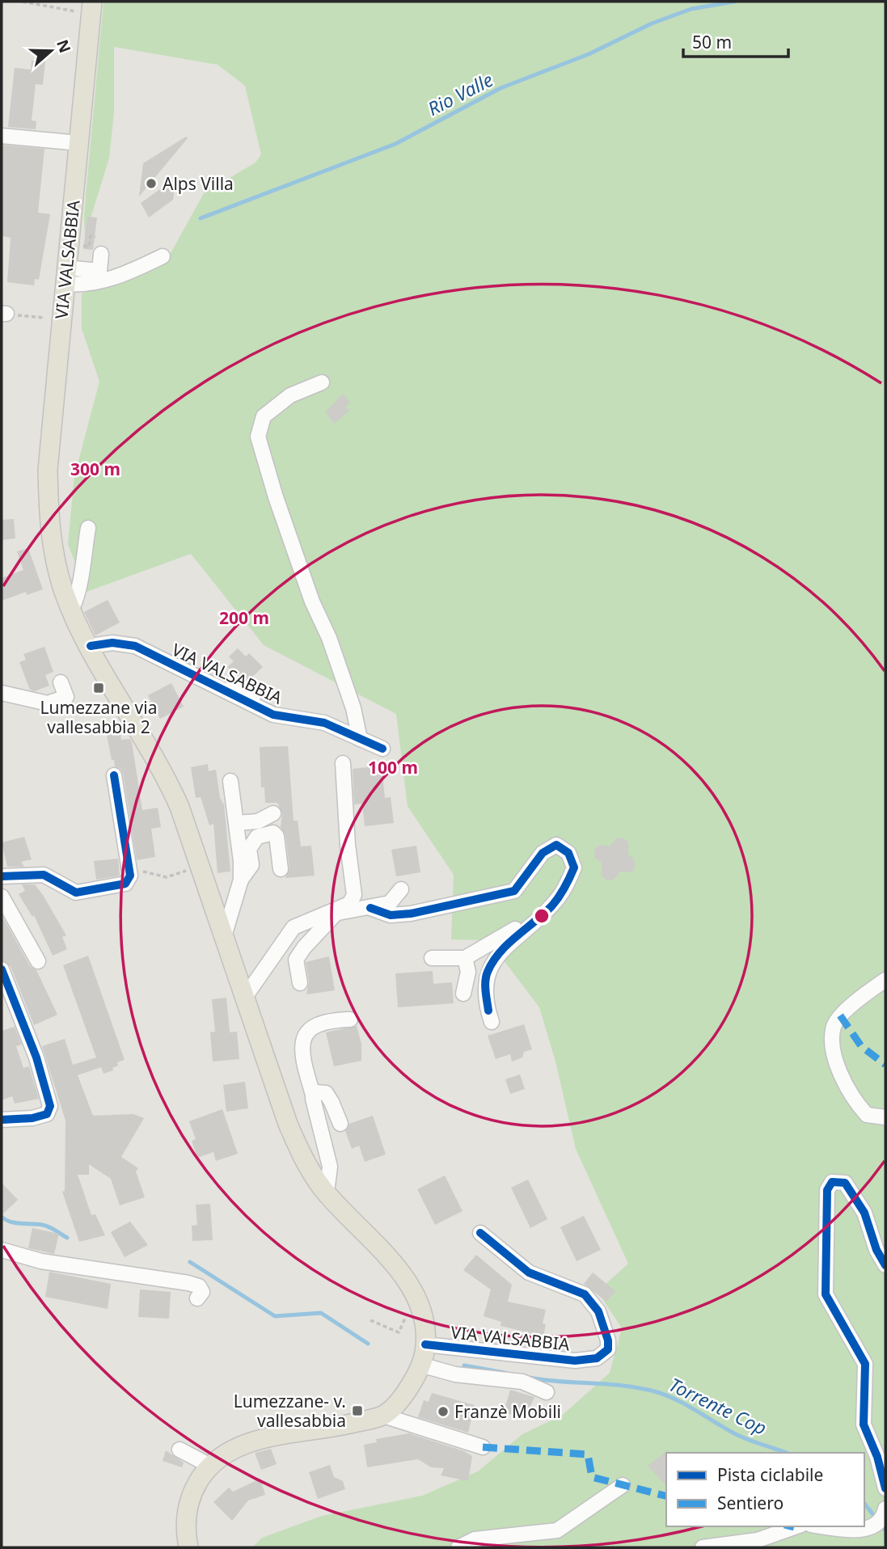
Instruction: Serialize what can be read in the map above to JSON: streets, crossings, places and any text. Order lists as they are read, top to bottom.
{
  "streets": {
    "main road": ["VIA VALSABBIA"]
  },
  "water": ["Rio Valle", "Torrente Cop"],
  "places": {
    "other": ["Alps Villa", "Franzè Mobili"],
    "transit": ["Lumezzane via vallesabbia 2", "Lumezzane- v. vallesabbia"]
  },
  "legend": ["Pista ciclabile", "Sentiero"],
  "scale_bar": "50 m",
  "north": "right",
  "rings": ["300 m", "200 m", "100 m"]
}
